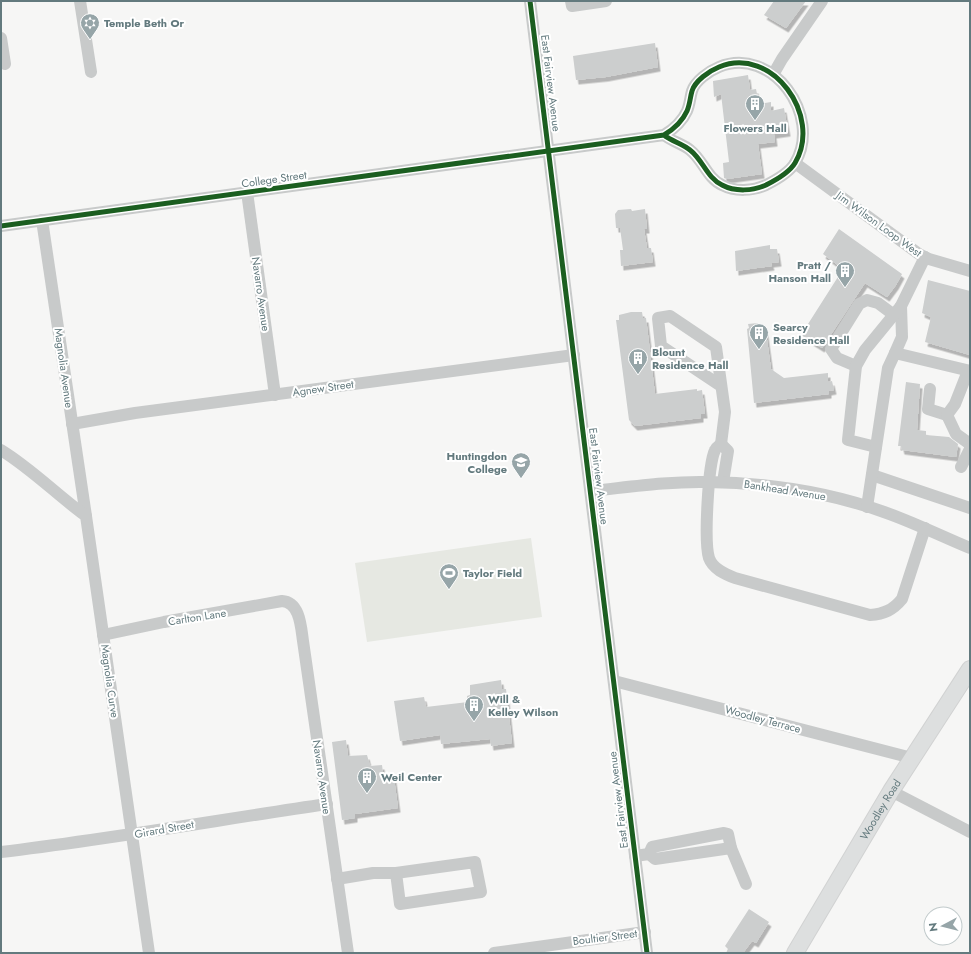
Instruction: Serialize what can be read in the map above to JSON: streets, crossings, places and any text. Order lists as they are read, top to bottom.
{
  "streets": {
    "main road": ["Woodley Road"],
    "street": [
      "East Fairview Avenue",
      "College Street",
      "Jim Wilson Loop West",
      "Navarro Avenue",
      "Magnolia Avenue",
      "Agnew Street",
      "Bankhead Avenue",
      "Carlton Lane",
      "Magnolia Curve",
      "Woodley Terrace",
      "Girard Street",
      "Boultier Street"
    ]
  },
  "crossings": [
    ["East Fairview Avenue", "College Street"],
    ["East Fairview Avenue", "Agnew Street"],
    ["East Fairview Avenue", "Bankhead Avenue"],
    ["East Fairview Avenue", "Woodley Terrace"],
    ["East Fairview Avenue", "Boultier Street"],
    ["College Street", "Jim Wilson Loop West"],
    ["College Street", "Navarro Avenue"],
    ["College Street", "Magnolia Avenue"],
    ["Navarro Avenue", "Agnew Street"],
    ["Navarro Avenue", "Carlton Lane"],
    ["Navarro Avenue", "Girard Street"],
    ["Magnolia Avenue", "Agnew Street"],
    ["Magnolia Avenue", "Magnolia Curve"],
    ["Carlton Lane", "Magnolia Curve"],
    ["Magnolia Curve", "Girard Street"],
    ["Woodley Terrace", "Woodley Road"]
  ],
  "places": {
    "synagogue": ["Temple Beth Or"],
    "building": [
      "Flowers Hall",
      "Pratt / Hanson Hall",
      "Searcy Residence Hall",
      "Blount Residence Hall",
      "Will & Kelley Wilson",
      "Weil Center"
    ],
    "school or university": ["Huntingdon College"],
    "sports": ["Taylor Field"]
  },
  "north": "left"
}
